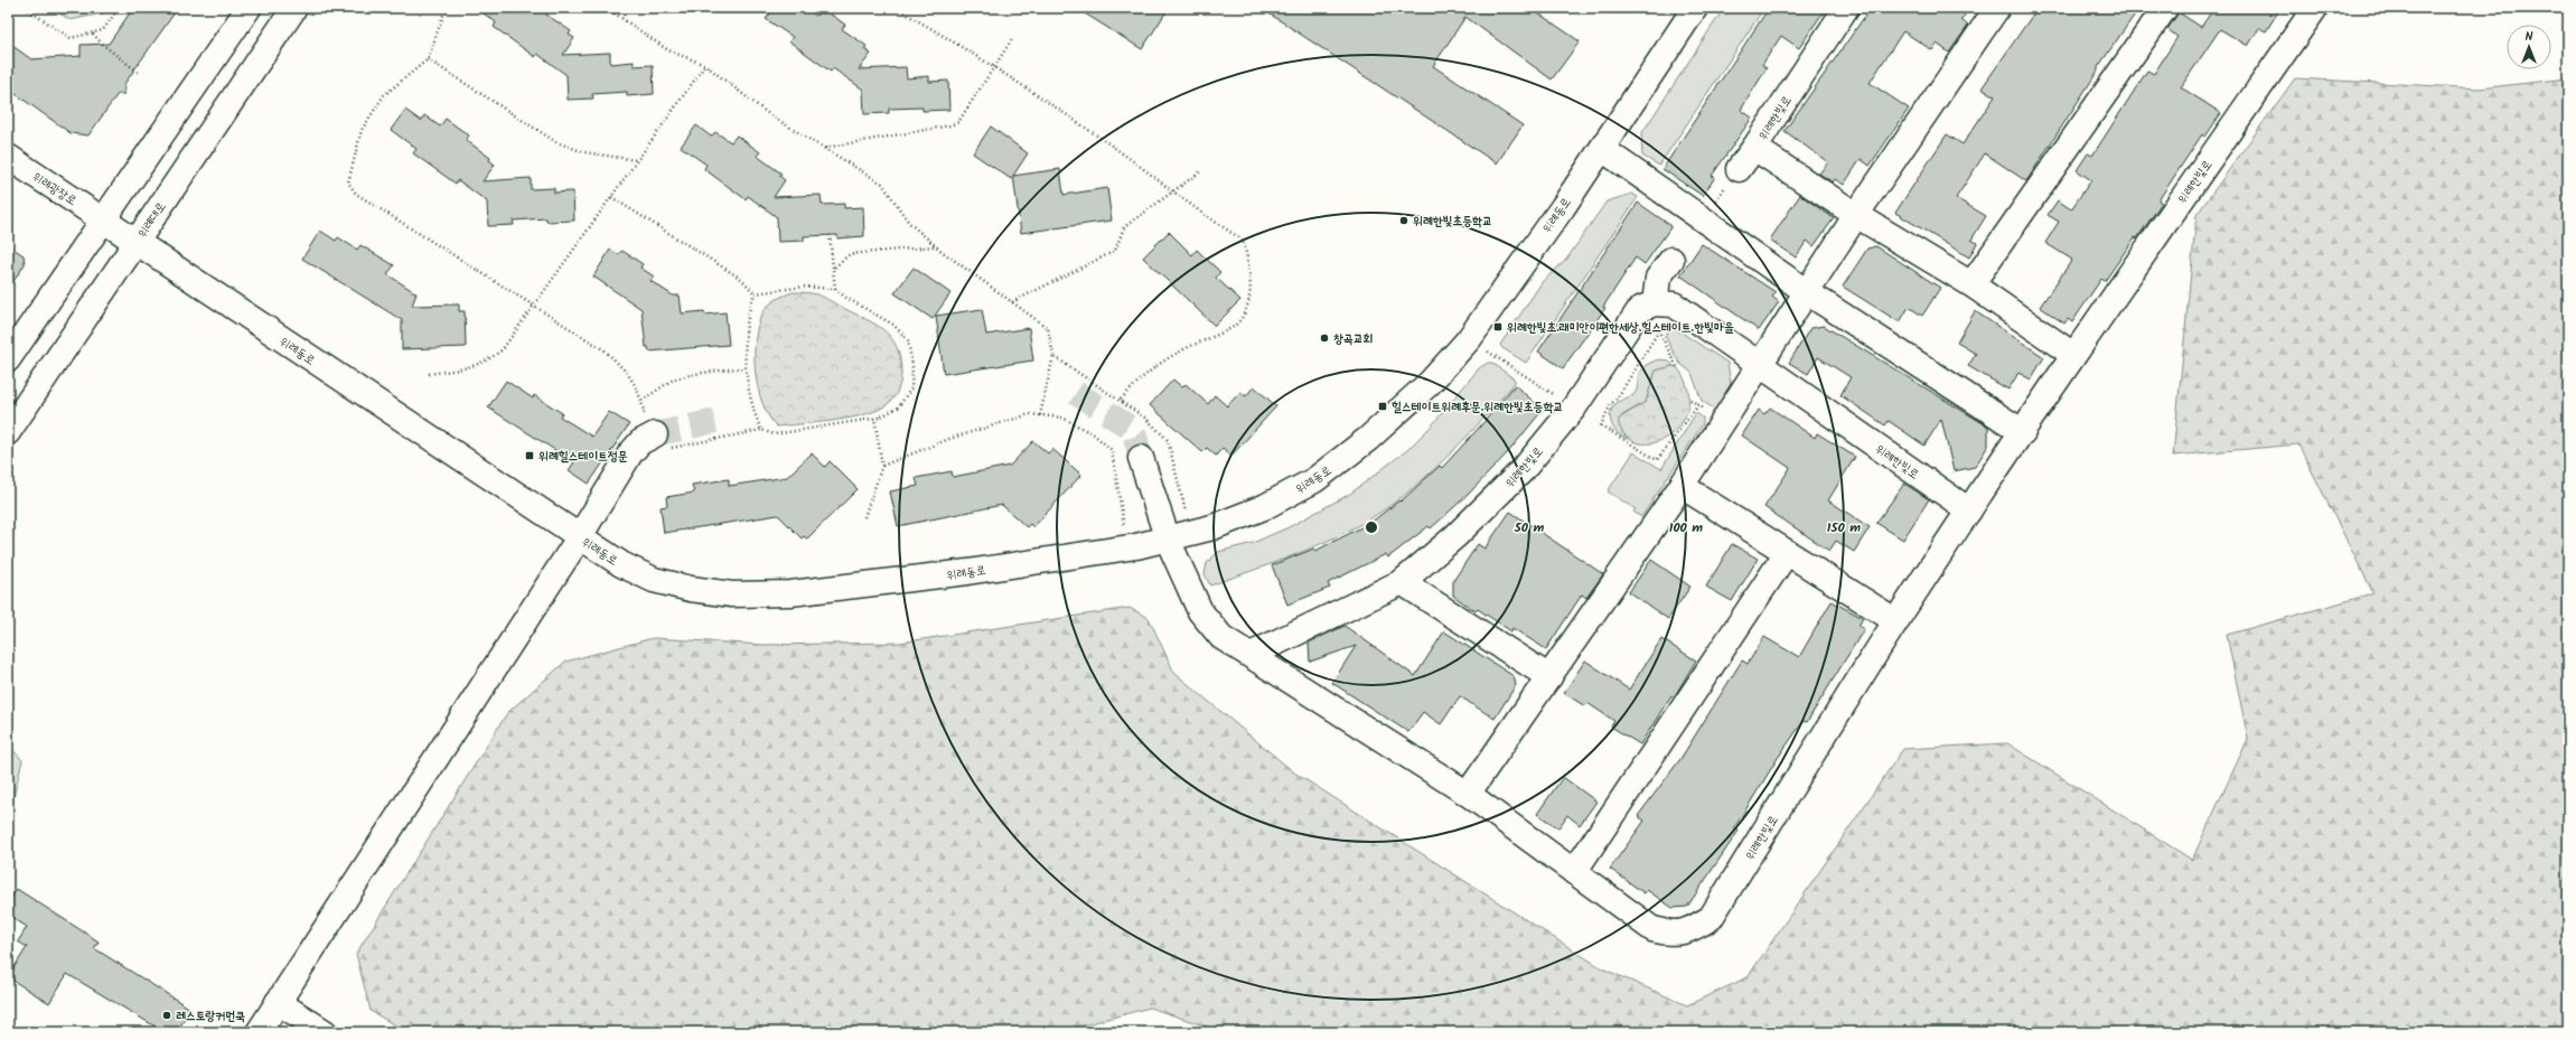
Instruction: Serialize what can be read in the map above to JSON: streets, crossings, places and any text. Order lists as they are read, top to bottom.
{
  "streets": {
    "street": [
      "위례한빛로",
      "위례광장로",
      "위례동로",
      "위례대로"
    ]
  },
  "crossings": [
    ["위례한빛로", "위례동로"],
    ["위례광장로", "위례동로"],
    ["위례동로", "위례대로"]
  ],
  "places": {
    "other": ["위례한빛초등학교", "창곡교회", "레스토랑커먼쿡"],
    "transit": ["위례한빛초.래미안이편한세상.힐스테이트.한빛마을", "힐스테이트위례후문.위례한빛초등학교", "위례힐스테이트정문"]
  },
  "north": "top",
  "rings": ["50 m", "100 m", "150 m"]
}
